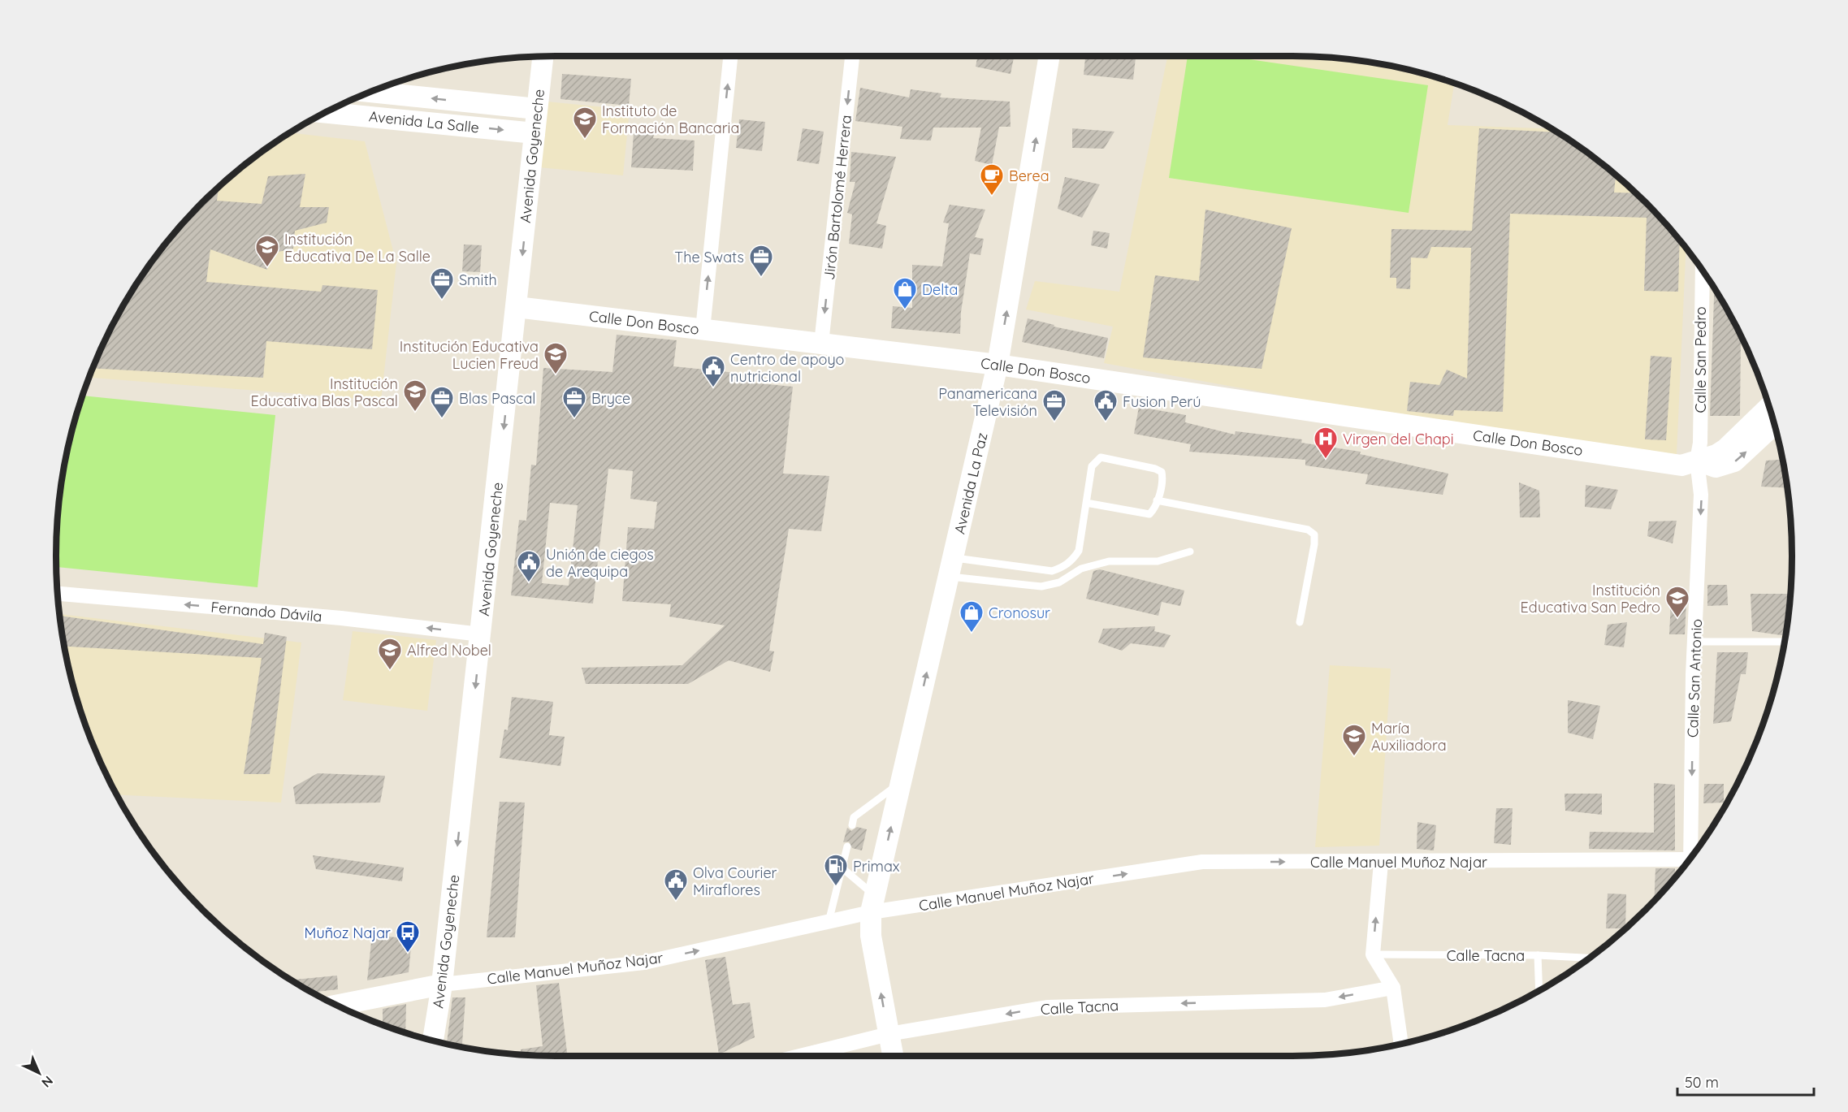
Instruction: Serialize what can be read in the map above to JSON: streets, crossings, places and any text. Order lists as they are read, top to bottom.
{
  "streets": {
    "street": [
      "Avenida La Salle",
      "Avenida Goyeneche",
      "Jirón Bartolomé Herrera",
      "Calle Don Bosco",
      "Calle San Pedro",
      "Avenida La Paz",
      "Fernando Dávila",
      "Calle San Antonio",
      "Calle Manuel Muñoz Najar",
      "Calle Tacna"
    ]
  },
  "crossings": [
    ["Avenida La Salle", "Avenida Goyeneche"],
    ["Avenida Goyeneche", "Calle Don Bosco"],
    ["Avenida Goyeneche", "Fernando Dávila"],
    ["Avenida Goyeneche", "Calle Manuel Muñoz Najar"],
    ["Jirón Bartolomé Herrera", "Calle Don Bosco"],
    ["Calle Don Bosco", "Calle San Pedro"],
    ["Calle Don Bosco", "Avenida La Paz"],
    ["Calle Don Bosco", "Calle San Antonio"],
    ["Calle San Pedro", "Calle San Antonio"],
    ["Avenida La Paz", "Calle Manuel Muñoz Najar"],
    ["Avenida La Paz", "Calle Tacna"]
  ],
  "one_way": [
    "Avenida Goyeneche",
    "Avenida La Paz",
    "Fernando Dávila",
    "Calle San Antonio",
    "Calle Manuel Muñoz Najar",
    "Calle Tacna"
  ],
  "places": {
    "school or university": [
      "Instituto de Formación Bancaria",
      "Institución Educativa De La Salle",
      "Institución Educativa Lucien Freud",
      "Institución Educativa Blas Pascal",
      "Institución Educativa San Pedro",
      "Alfred Nobel",
      "María Auxiliadora"
    ],
    "cafe": ["Berea"],
    "office": [
      "The Swats",
      "Smith",
      "Blas Pascal",
      "Bryce",
      "Panamericana Televisión"
    ],
    "shop": ["Delta", "Cronosur"],
    "public building": [
      "Centro de apoyo nutricional",
      "Fusion Perú",
      "Unión de ciegos de Arequipa",
      "Olva Courier Miraflores"
    ],
    "hospital": ["Virgen del Chapi"],
    "fuel station": ["Primax"],
    "bus stop": ["Muñoz Najar"]
  },
  "scale_bar": "50 m",
  "north": "bottom right"
}
